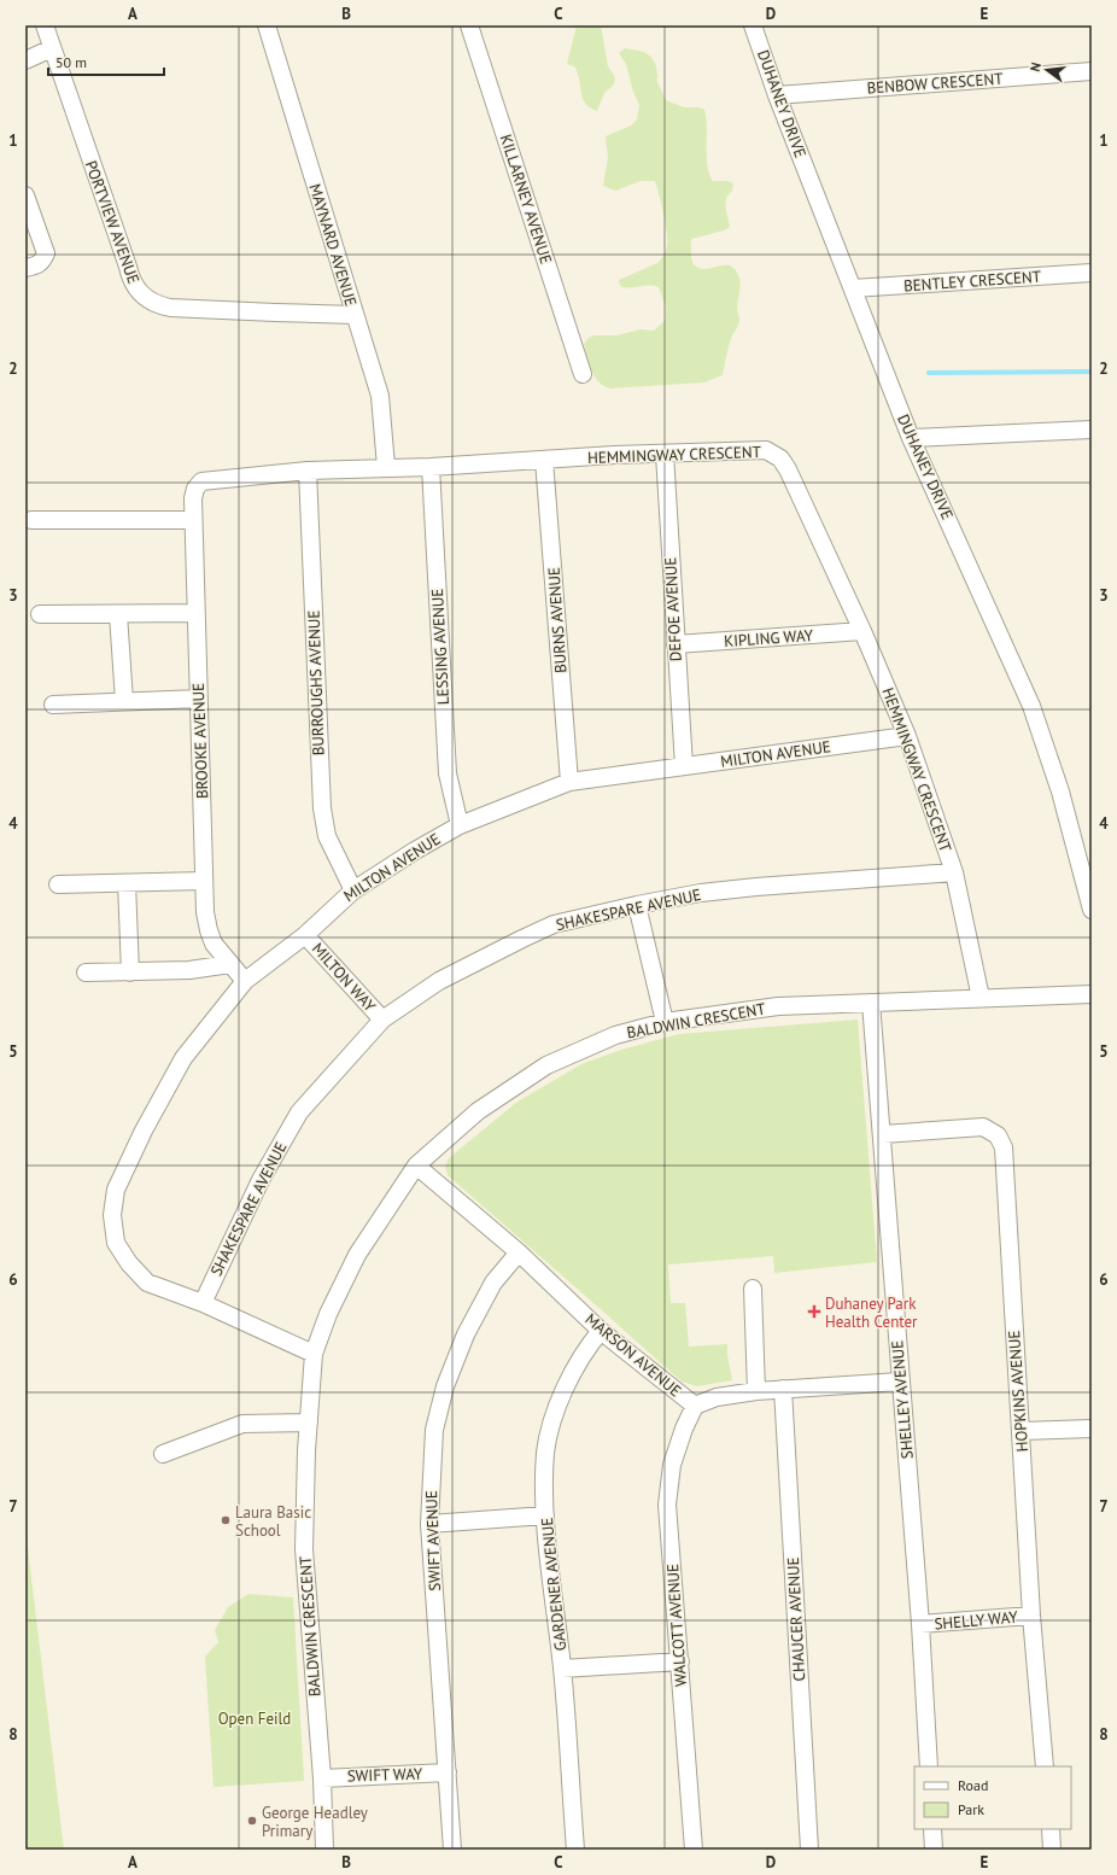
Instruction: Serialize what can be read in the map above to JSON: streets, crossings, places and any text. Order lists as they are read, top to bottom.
{
  "streets": {
    "street": [
      "BENBOW CRESCENT",
      "DUHANEY DRIVE",
      "KILLARNEY AVENUE",
      "PORTVIEW AVENUE",
      "MAYNARD AVENUE",
      "BENTLEY CRESCENT",
      "HEMMINGWAY CRESCENT",
      "DEFOE AVENUE",
      "BURNS AVENUE",
      "KIPLING WAY",
      "LESSING AVENUE",
      "BURROUGHS AVENUE",
      "BROOKE AVENUE",
      "MILTON AVENUE",
      "SHAKESPARE AVENUE",
      "MILTON WAY",
      "BALDWIN CRESCENT",
      "MARSON AVENUE",
      "HOPKINS AVENUE",
      "SHELLEY AVENUE",
      "SWIFT AVENUE",
      "GARDENER AVENUE",
      "CHAUCER AVENUE",
      "SHELLY WAY",
      "WALCOTT AVENUE",
      "SWIFT WAY"
    ]
  },
  "crossings": [
    ["BENBOW CRESCENT", "DUHANEY DRIVE"],
    ["DUHANEY DRIVE", "BENTLEY CRESCENT"],
    ["PORTVIEW AVENUE", "MAYNARD AVENUE"],
    ["MAYNARD AVENUE", "HEMMINGWAY CRESCENT"],
    ["HEMMINGWAY CRESCENT", "DEFOE AVENUE"],
    ["HEMMINGWAY CRESCENT", "BURNS AVENUE"],
    ["HEMMINGWAY CRESCENT", "KIPLING WAY"],
    ["HEMMINGWAY CRESCENT", "LESSING AVENUE"],
    ["HEMMINGWAY CRESCENT", "BURROUGHS AVENUE"],
    ["HEMMINGWAY CRESCENT", "BROOKE AVENUE"],
    ["HEMMINGWAY CRESCENT", "MILTON AVENUE"],
    ["HEMMINGWAY CRESCENT", "SHAKESPARE AVENUE"],
    ["HEMMINGWAY CRESCENT", "BALDWIN CRESCENT"],
    ["DEFOE AVENUE", "KIPLING WAY"],
    ["DEFOE AVENUE", "MILTON AVENUE"],
    ["BURNS AVENUE", "MILTON AVENUE"],
    ["LESSING AVENUE", "MILTON AVENUE"],
    ["BURROUGHS AVENUE", "MILTON AVENUE"],
    ["BROOKE AVENUE", "MILTON AVENUE"],
    ["MILTON AVENUE", "SHAKESPARE AVENUE"],
    ["MILTON AVENUE", "MILTON WAY"],
    ["SHAKESPARE AVENUE", "MILTON WAY"],
    ["BALDWIN CRESCENT", "MARSON AVENUE"],
    ["BALDWIN CRESCENT", "SHELLEY AVENUE"],
    ["BALDWIN CRESCENT", "SWIFT WAY"],
    ["MARSON AVENUE", "SHELLEY AVENUE"],
    ["MARSON AVENUE", "SWIFT AVENUE"],
    ["MARSON AVENUE", "GARDENER AVENUE"],
    ["MARSON AVENUE", "CHAUCER AVENUE"],
    ["MARSON AVENUE", "WALCOTT AVENUE"],
    ["HOPKINS AVENUE", "SHELLEY AVENUE"],
    ["HOPKINS AVENUE", "SHELLY WAY"],
    ["SHELLEY AVENUE", "SHELLY WAY"],
    ["SWIFT AVENUE", "SWIFT WAY"]
  ],
  "parks": ["Open Feild"],
  "places": {
    "health": ["Duhaney Park Health Center"],
    "other": ["Laura Basic School", "George Headley Primary"]
  },
  "legend": ["Road", "Park"],
  "scale_bar": "50 m",
  "north": "left",
  "grid": {
    "columns": [
      "A",
      "B",
      "C",
      "D",
      "E"
    ],
    "rows": [
      "1",
      "2",
      "3",
      "4",
      "5",
      "6",
      "7",
      "8"
    ]
  }
}
